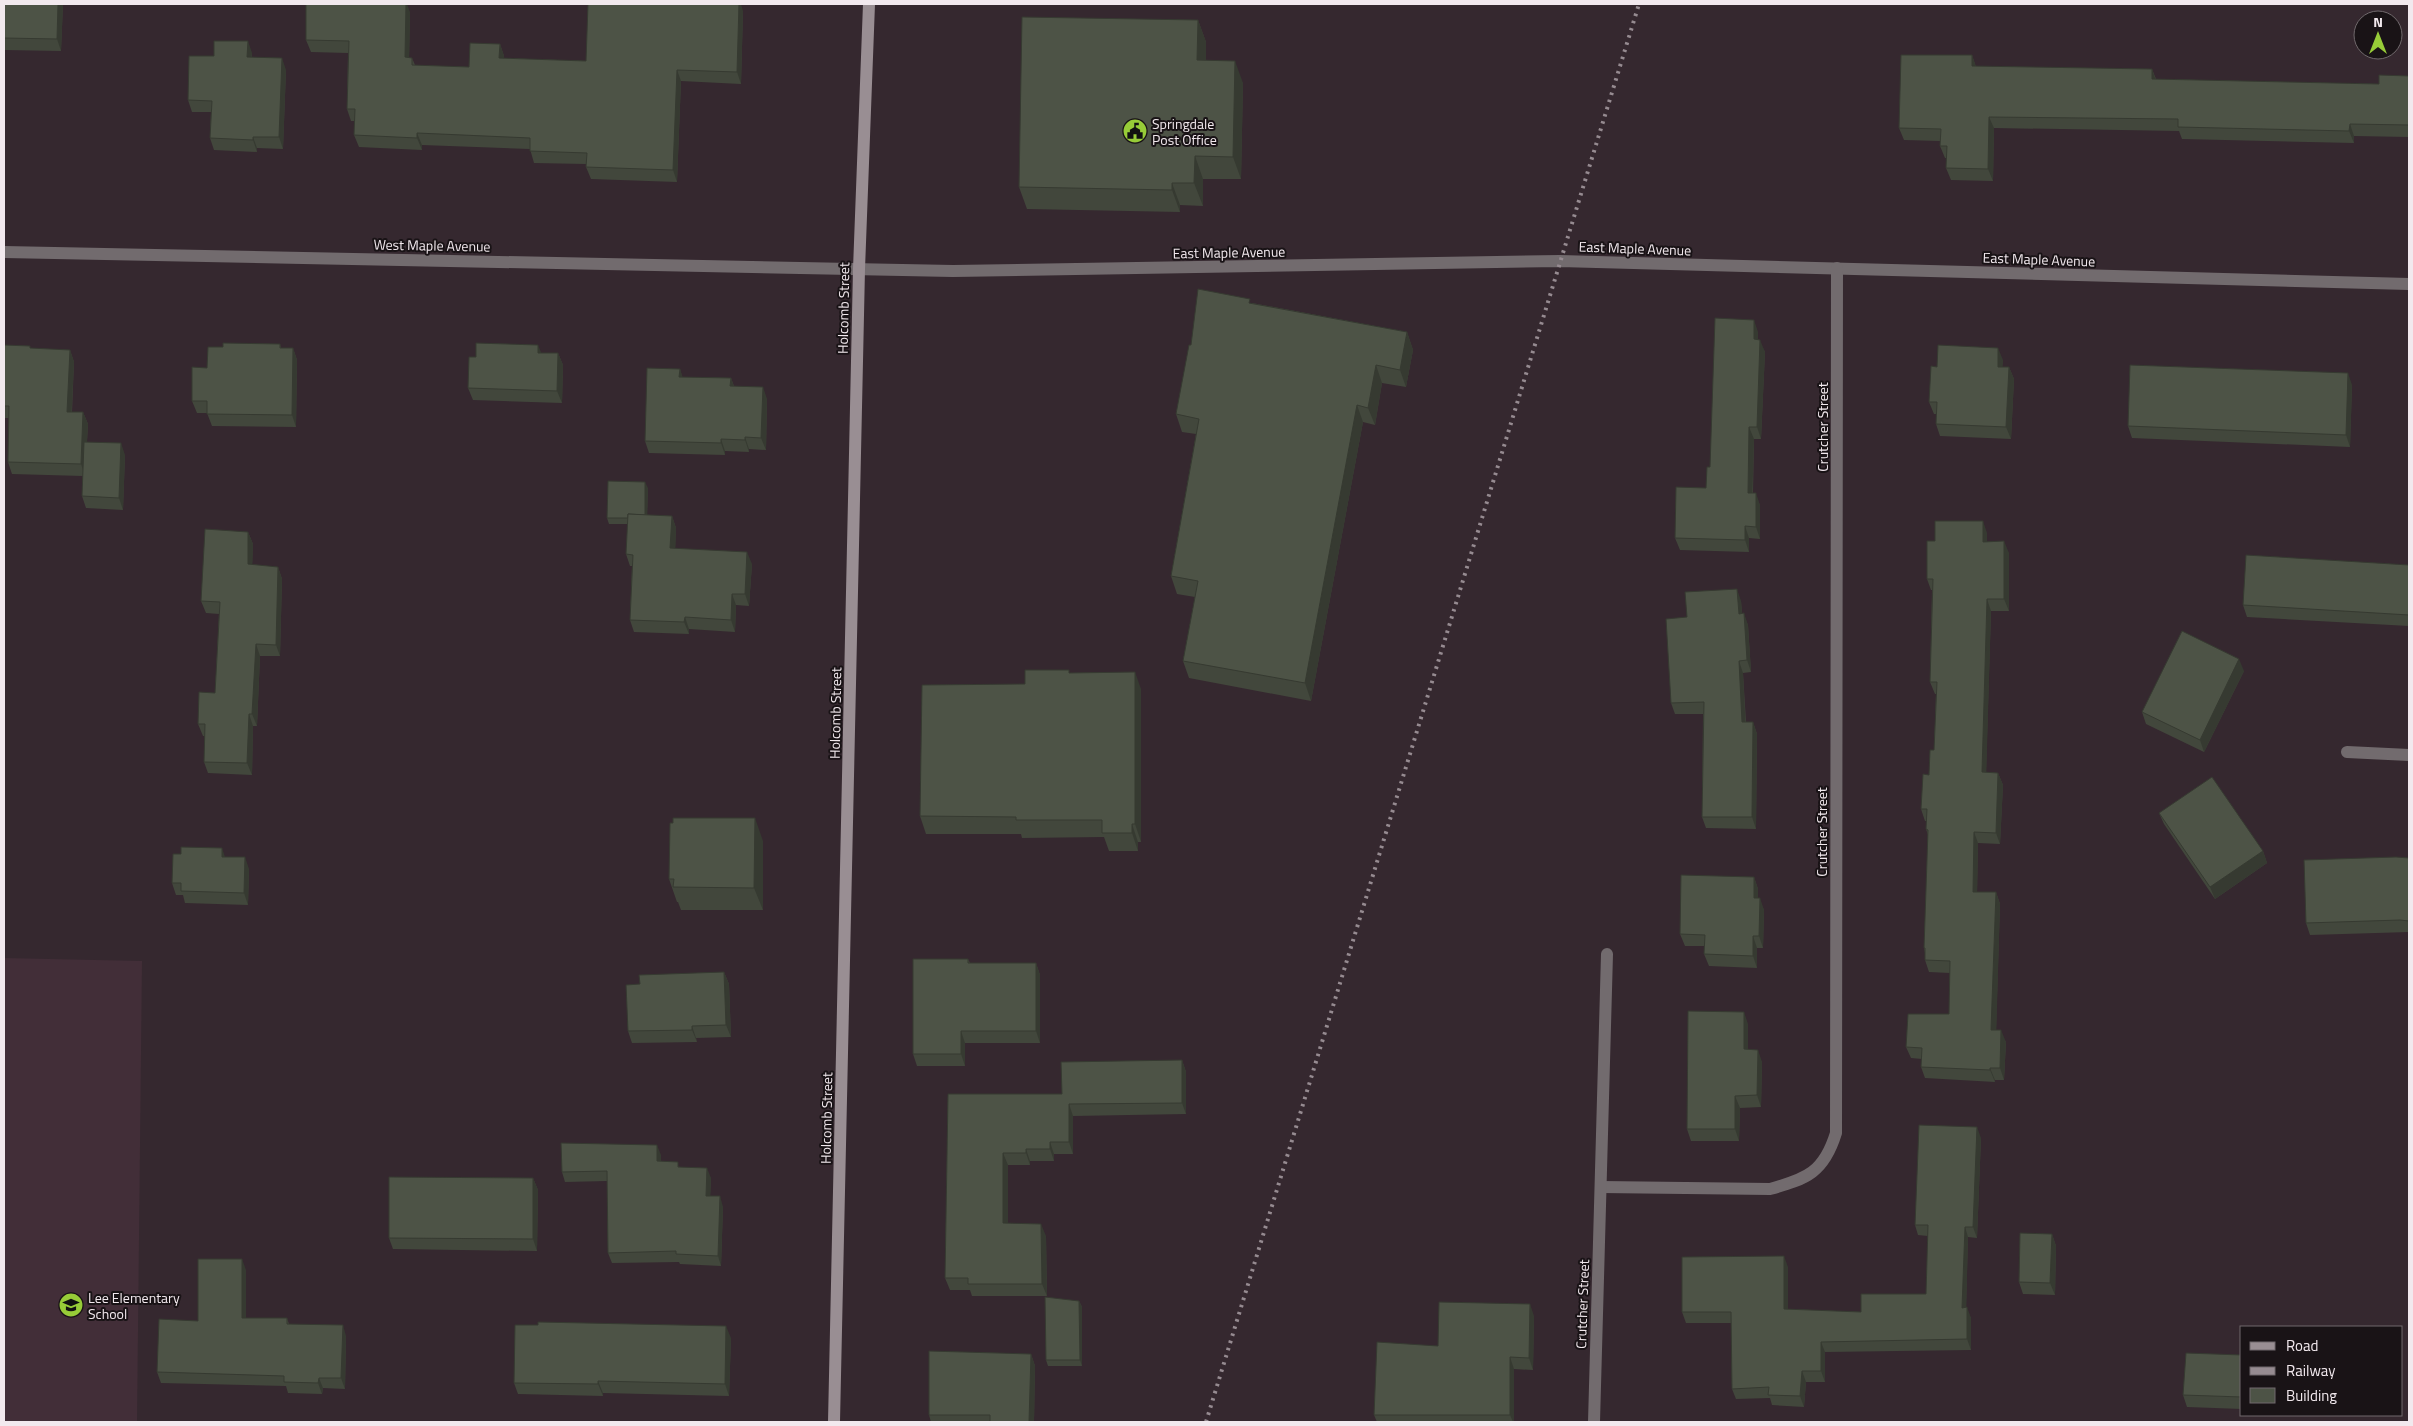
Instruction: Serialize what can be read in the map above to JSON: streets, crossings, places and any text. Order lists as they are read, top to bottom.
{
  "streets": {
    "street": [
      "West Maple Avenue",
      "East Maple Avenue",
      "Holcomb Street",
      "Crutcher Street"
    ]
  },
  "crossings": [
    ["West Maple Avenue", "East Maple Avenue"],
    ["West Maple Avenue", "Holcomb Street"],
    ["East Maple Avenue", "Holcomb Street"],
    ["East Maple Avenue", "Crutcher Street"]
  ],
  "places": {
    "public building": ["Springdale Post Office"],
    "school or university": ["Lee Elementary School"]
  },
  "legend": ["Road", "Railway", "Building"],
  "north": "top"
}
